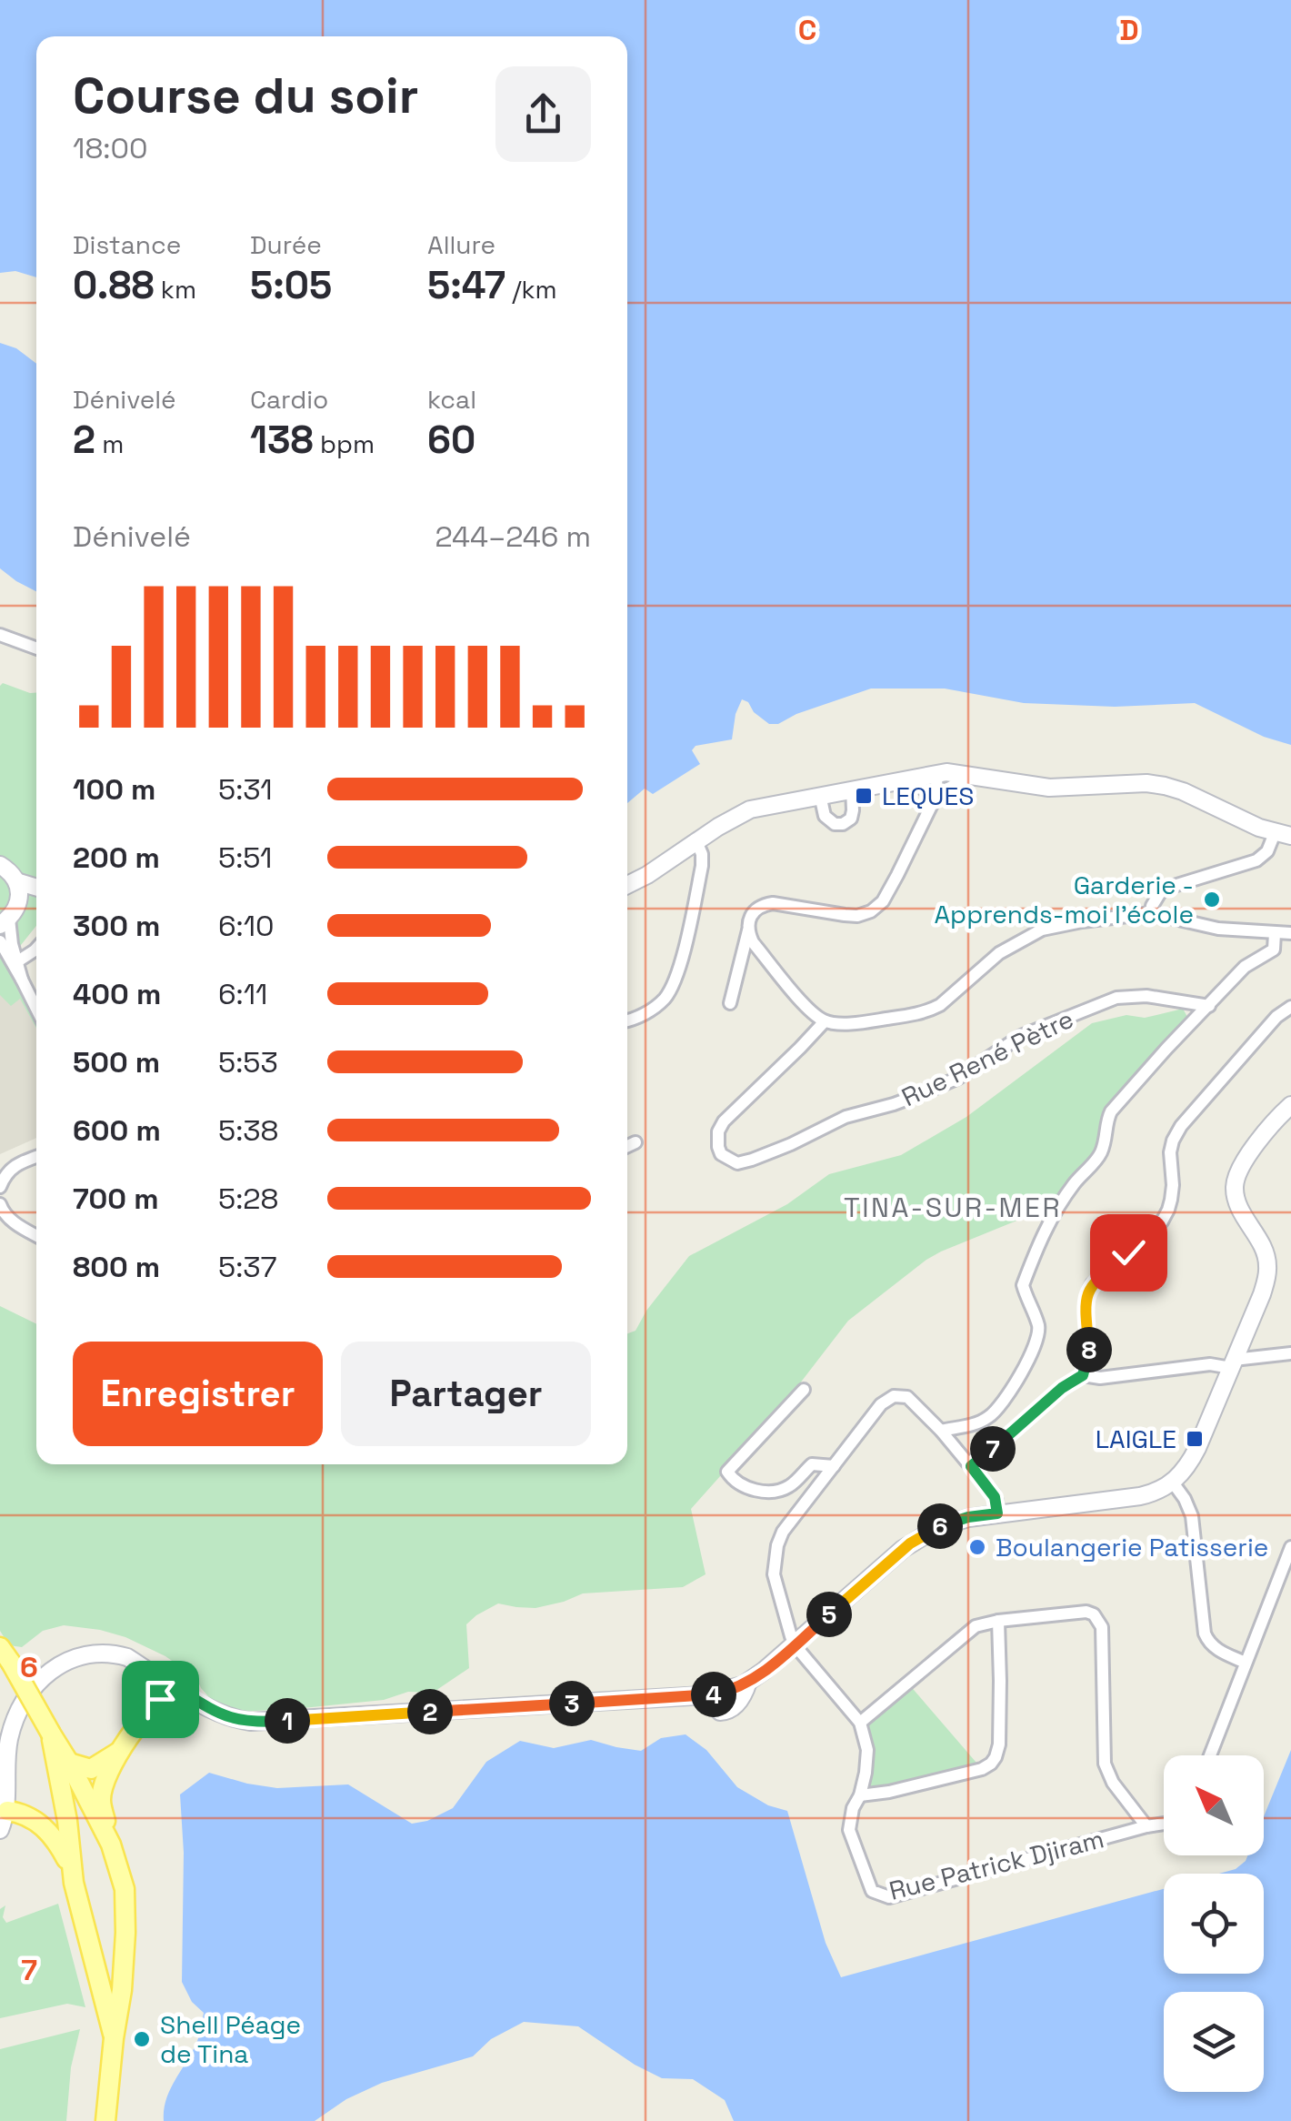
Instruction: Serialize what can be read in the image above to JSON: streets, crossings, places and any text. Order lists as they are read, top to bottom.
{
  "streets": {
    "street": ["Rue René Pètre", "Rue Patrick Djiram"]
  },
  "districts": ["TINA-SUR-MER"],
  "places": {
    "transit": ["LEQUES", "LAIGLE"],
    "other": ["Garderie - Apprends-moi l'école", "Boulangerie Patisserie", "Shell Péage de Tina"]
  },
  "north": "top left",
  "page": {
    "heading": ["Course du soir", "18:00"],
    "stats": [
      ["Distance", "0.88 km"],
      ["Durée", "5:05"],
      ["Allure", "5:47 /km"],
      ["Dénivelé", "2 m"],
      ["Cardio", "138 bpm"],
      ["kcal", "60"]
    ],
    "chart": ["Dénivelé", "244–246 m"],
    "list": [
      {
        "name": "100 m",
        "note": "5:31"
      },
      {
        "name": "200 m",
        "note": "5:51"
      },
      {
        "name": "300 m",
        "note": "6:10"
      },
      {
        "name": "400 m",
        "note": "6:11"
      },
      {
        "name": "500 m",
        "note": "5:53"
      },
      {
        "name": "600 m",
        "note": "5:38"
      },
      {
        "name": "700 m",
        "note": "5:28"
      },
      {
        "name": "800 m",
        "note": "5:37"
      }
    ],
    "buttons": ["Enregistrer", "Partager"],
    "pins": [
      "8",
      "7",
      "6",
      "5",
      "4",
      "3",
      "2",
      "1"
    ]
  },
  "grid": {
    "columns": ["C", "D"],
    "rows": ["6", "7"]
  }
}
